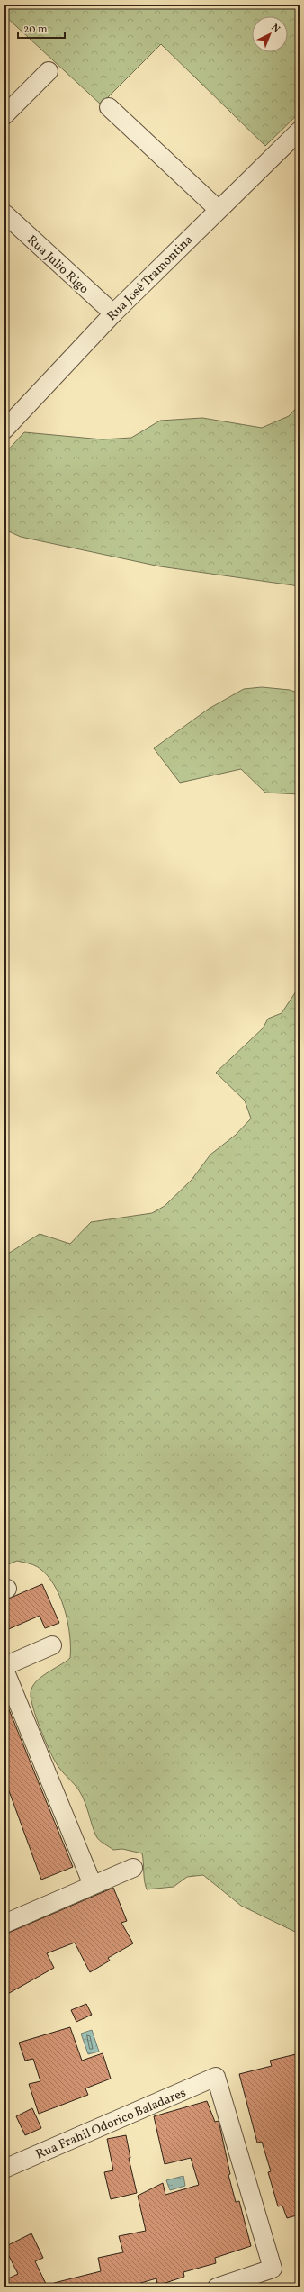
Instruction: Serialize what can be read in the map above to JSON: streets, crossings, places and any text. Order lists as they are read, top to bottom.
{
  "streets": {
    "street": ["Rua Julio Rigo", "Rua José Tramontina", "Rua Frahil Odorico Baladares"]
  },
  "crossings": [
    ["Rua Julio Rigo", "Rua José Tramontina"]
  ],
  "scale_bar": "20 m",
  "north": "top right"
}
